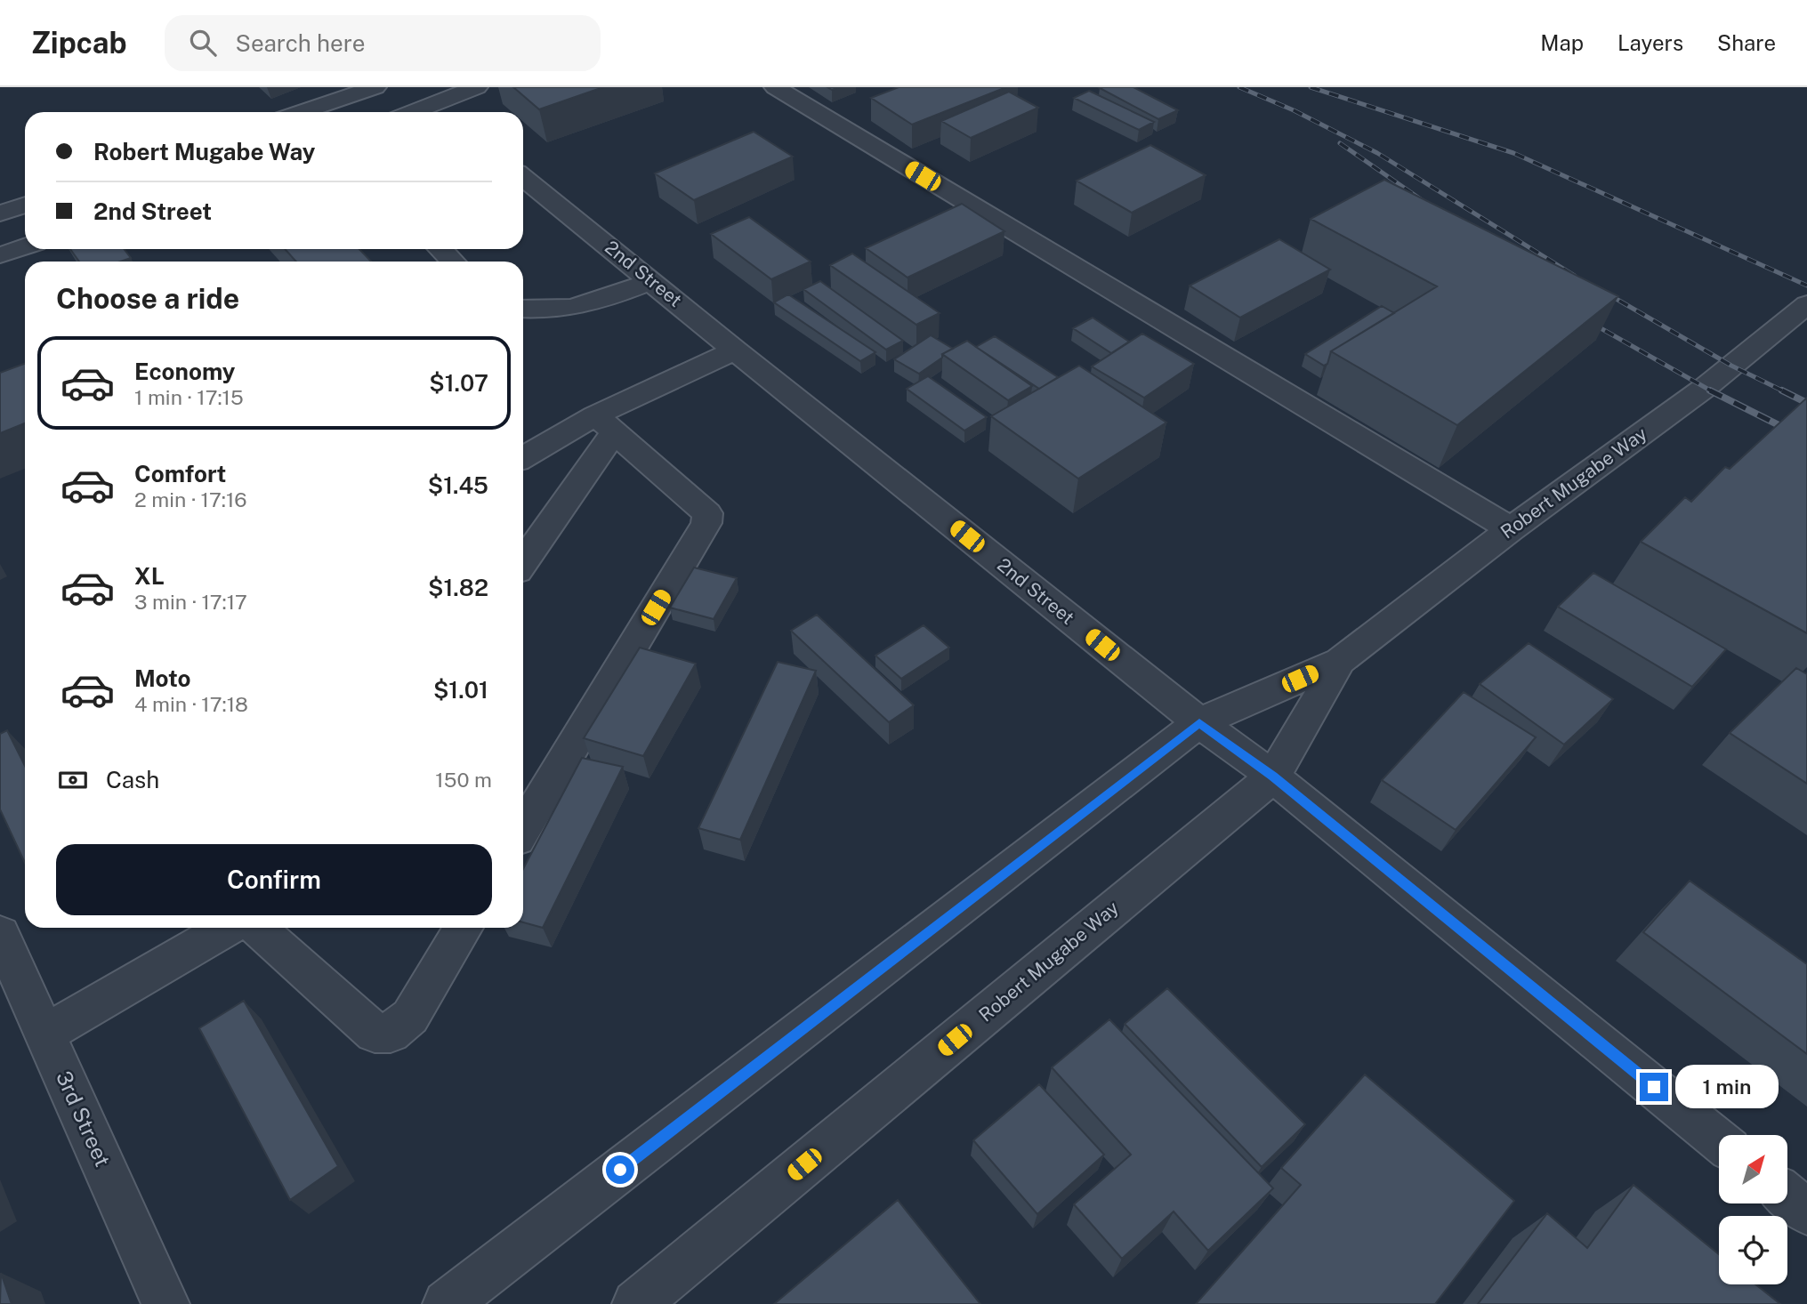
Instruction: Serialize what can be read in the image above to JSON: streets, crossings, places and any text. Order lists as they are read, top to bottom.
{
  "streets": {
    "street": ["2nd Street", "Robert Mugabe Way", "3rd Street"]
  },
  "crossings": [
    ["2nd Street", "Robert Mugabe Way"]
  ],
  "north": "top right",
  "page": {
    "header": "Zipcab",
    "search": "Search here",
    "nav": ["Map", "Layers", "Share"],
    "banner": ["Robert Mugabe Way", "2nd Street"],
    "heading": "Choose a ride",
    "list": [
      {
        "name": "Economy",
        "note": "1 min · 17:15",
        "value": "$1.07"
      },
      {
        "name": "Comfort",
        "note": "2 min · 17:16",
        "value": "$1.45"
      },
      {
        "name": "XL",
        "note": "3 min · 17:17",
        "value": "$1.82"
      },
      {
        "name": "Moto",
        "note": "4 min · 17:18",
        "value": "$1.01"
      }
    ],
    "pay": ["Cash", "150 m"],
    "buttons": "Confirm",
    "bubble": "1 min"
  }
}
